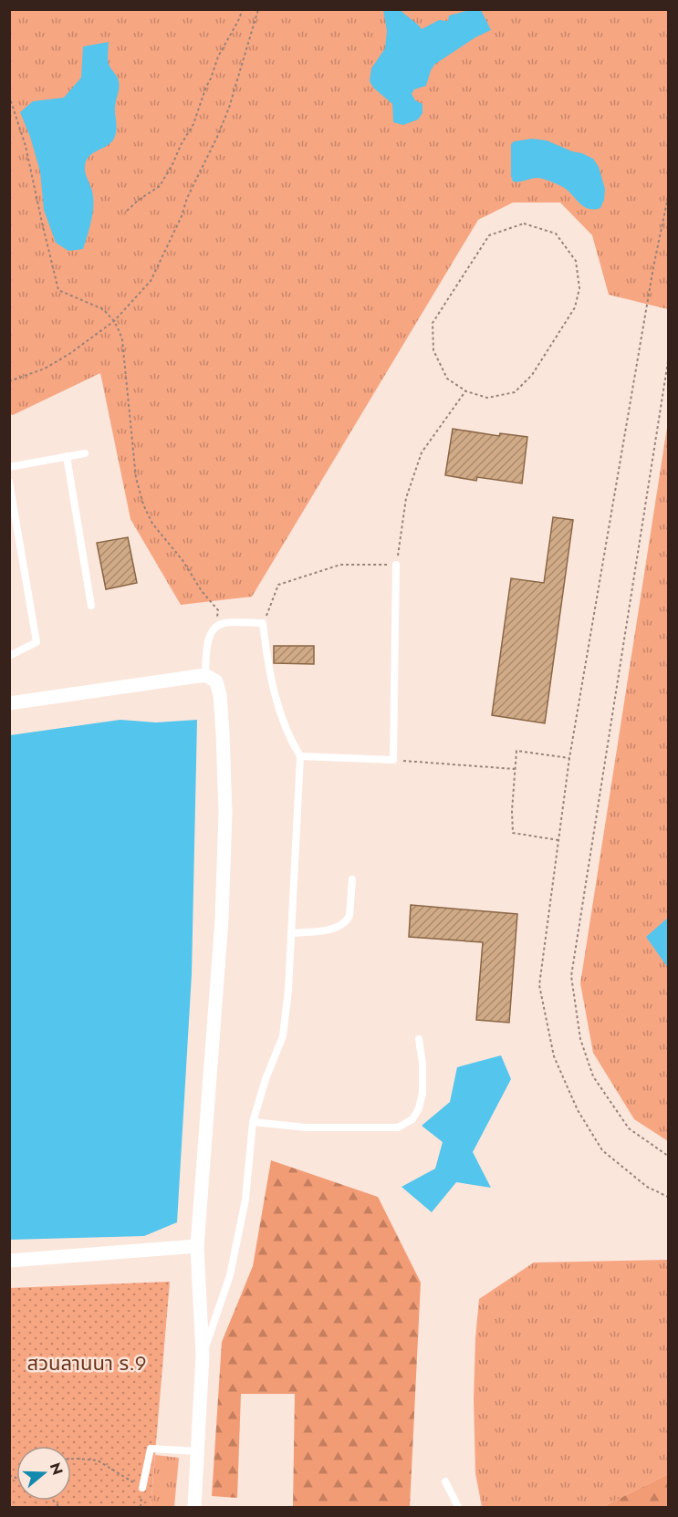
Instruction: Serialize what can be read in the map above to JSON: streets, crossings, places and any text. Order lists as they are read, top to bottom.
{
  "parks": ["สวนลานนา ร.9"],
  "north": "right"
}
